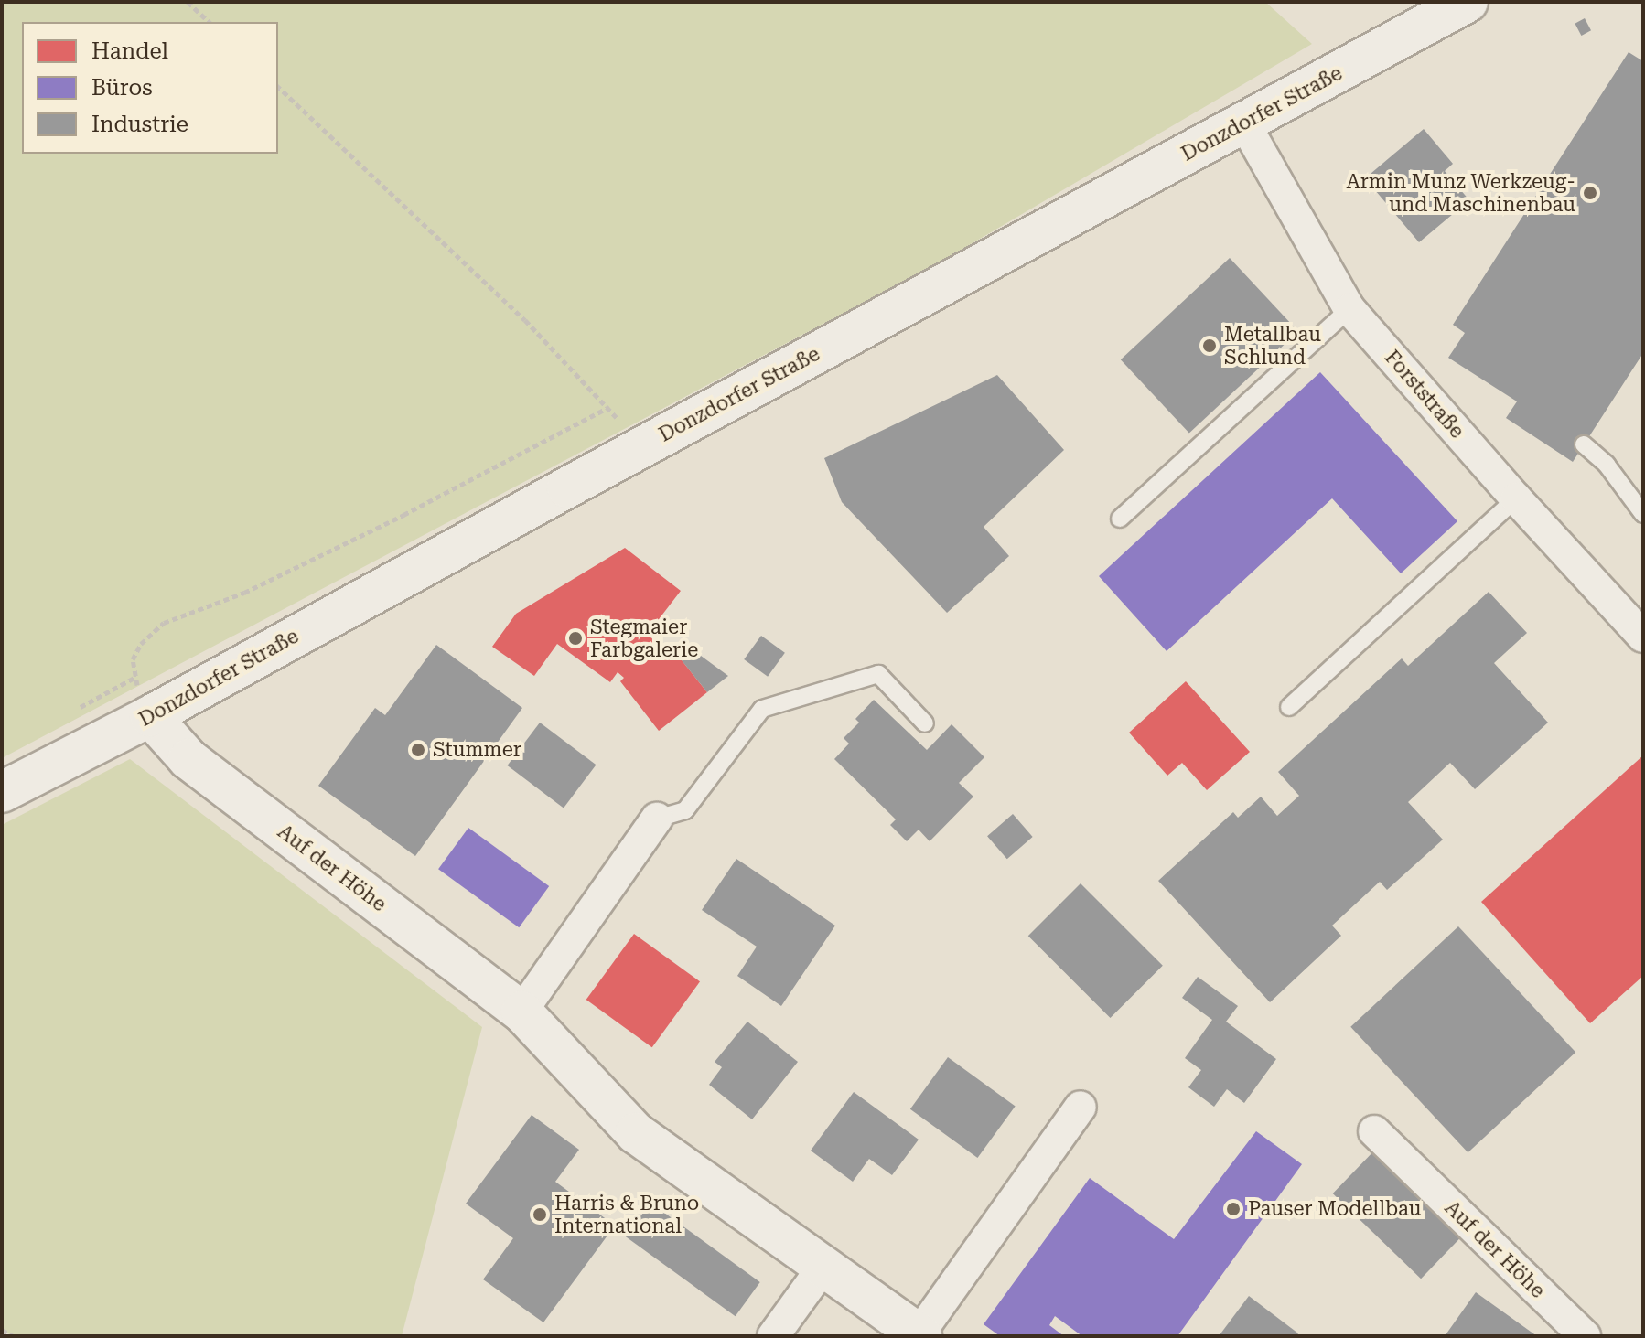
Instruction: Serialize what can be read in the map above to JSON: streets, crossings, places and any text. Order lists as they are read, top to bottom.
{
  "streets": {
    "main road": ["Donzdorfer Straße", "Auf der Höhe"],
    "street": ["Forststraße"]
  },
  "crossings": [
    ["Donzdorfer Straße", "Forststraße"],
    ["Donzdorfer Straße", "Auf der Höhe"]
  ],
  "places": [
    "Armin Munz Werkzeug- und Maschinenbau",
    "Metallbau Schlund",
    "Stegmaier Farbgalerie",
    "Stummer",
    "Pauser Modellbau",
    "Harris & Bruno International"
  ],
  "legend": ["Handel", "Büros", "Industrie"]
}
